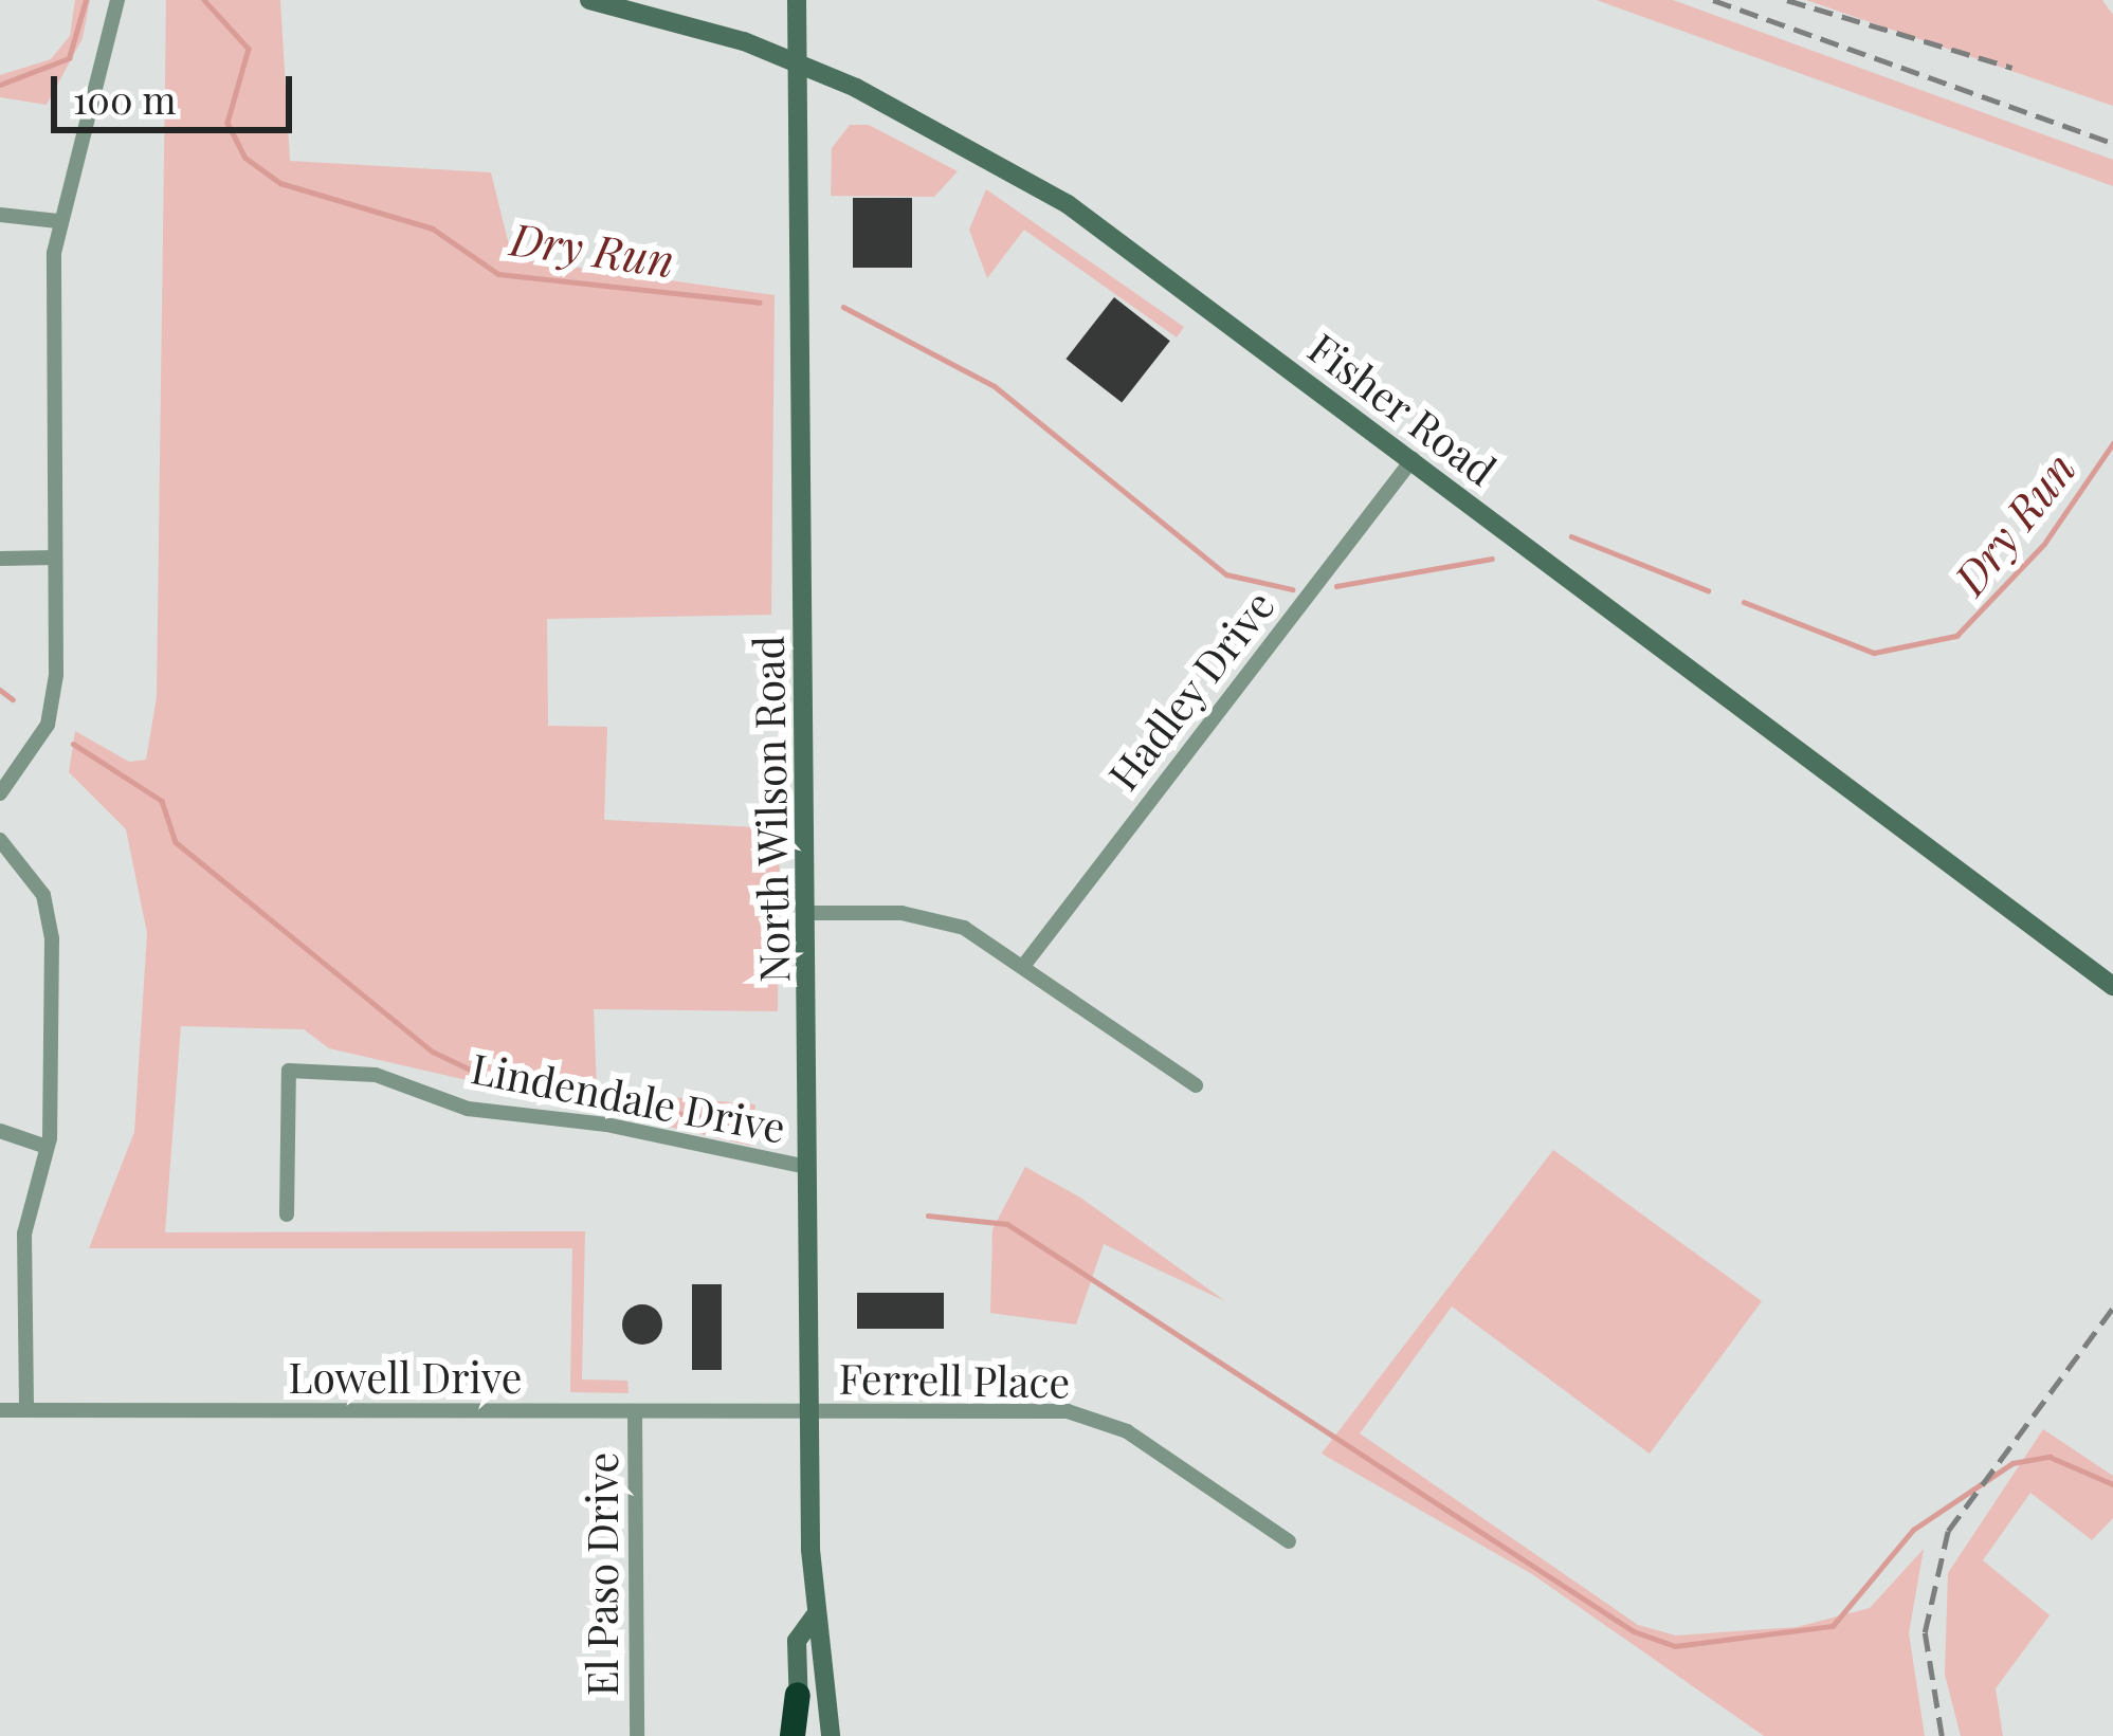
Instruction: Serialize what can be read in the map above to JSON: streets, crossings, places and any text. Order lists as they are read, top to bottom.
{
  "streets": {
    "main road": ["Fisher Road", "North Wilson Road"],
    "street": [
      "Hadley Drive",
      "Lindendale Drive",
      "Lowell Drive",
      "Ferrell Place",
      "El Paso Drive"
    ]
  },
  "crossings": [
    ["Fisher Road", "Hadley Drive"],
    ["Fisher Road", "North Wilson Road"],
    ["North Wilson Road", "Lindendale Drive"],
    ["North Wilson Road", "Lowell Drive"],
    ["North Wilson Road", "Ferrell Place"],
    ["Lowell Drive", "Ferrell Place"],
    ["Lowell Drive", "El Paso Drive"]
  ],
  "water": ["Dry Run"],
  "scale_bar": "100 m"
}
